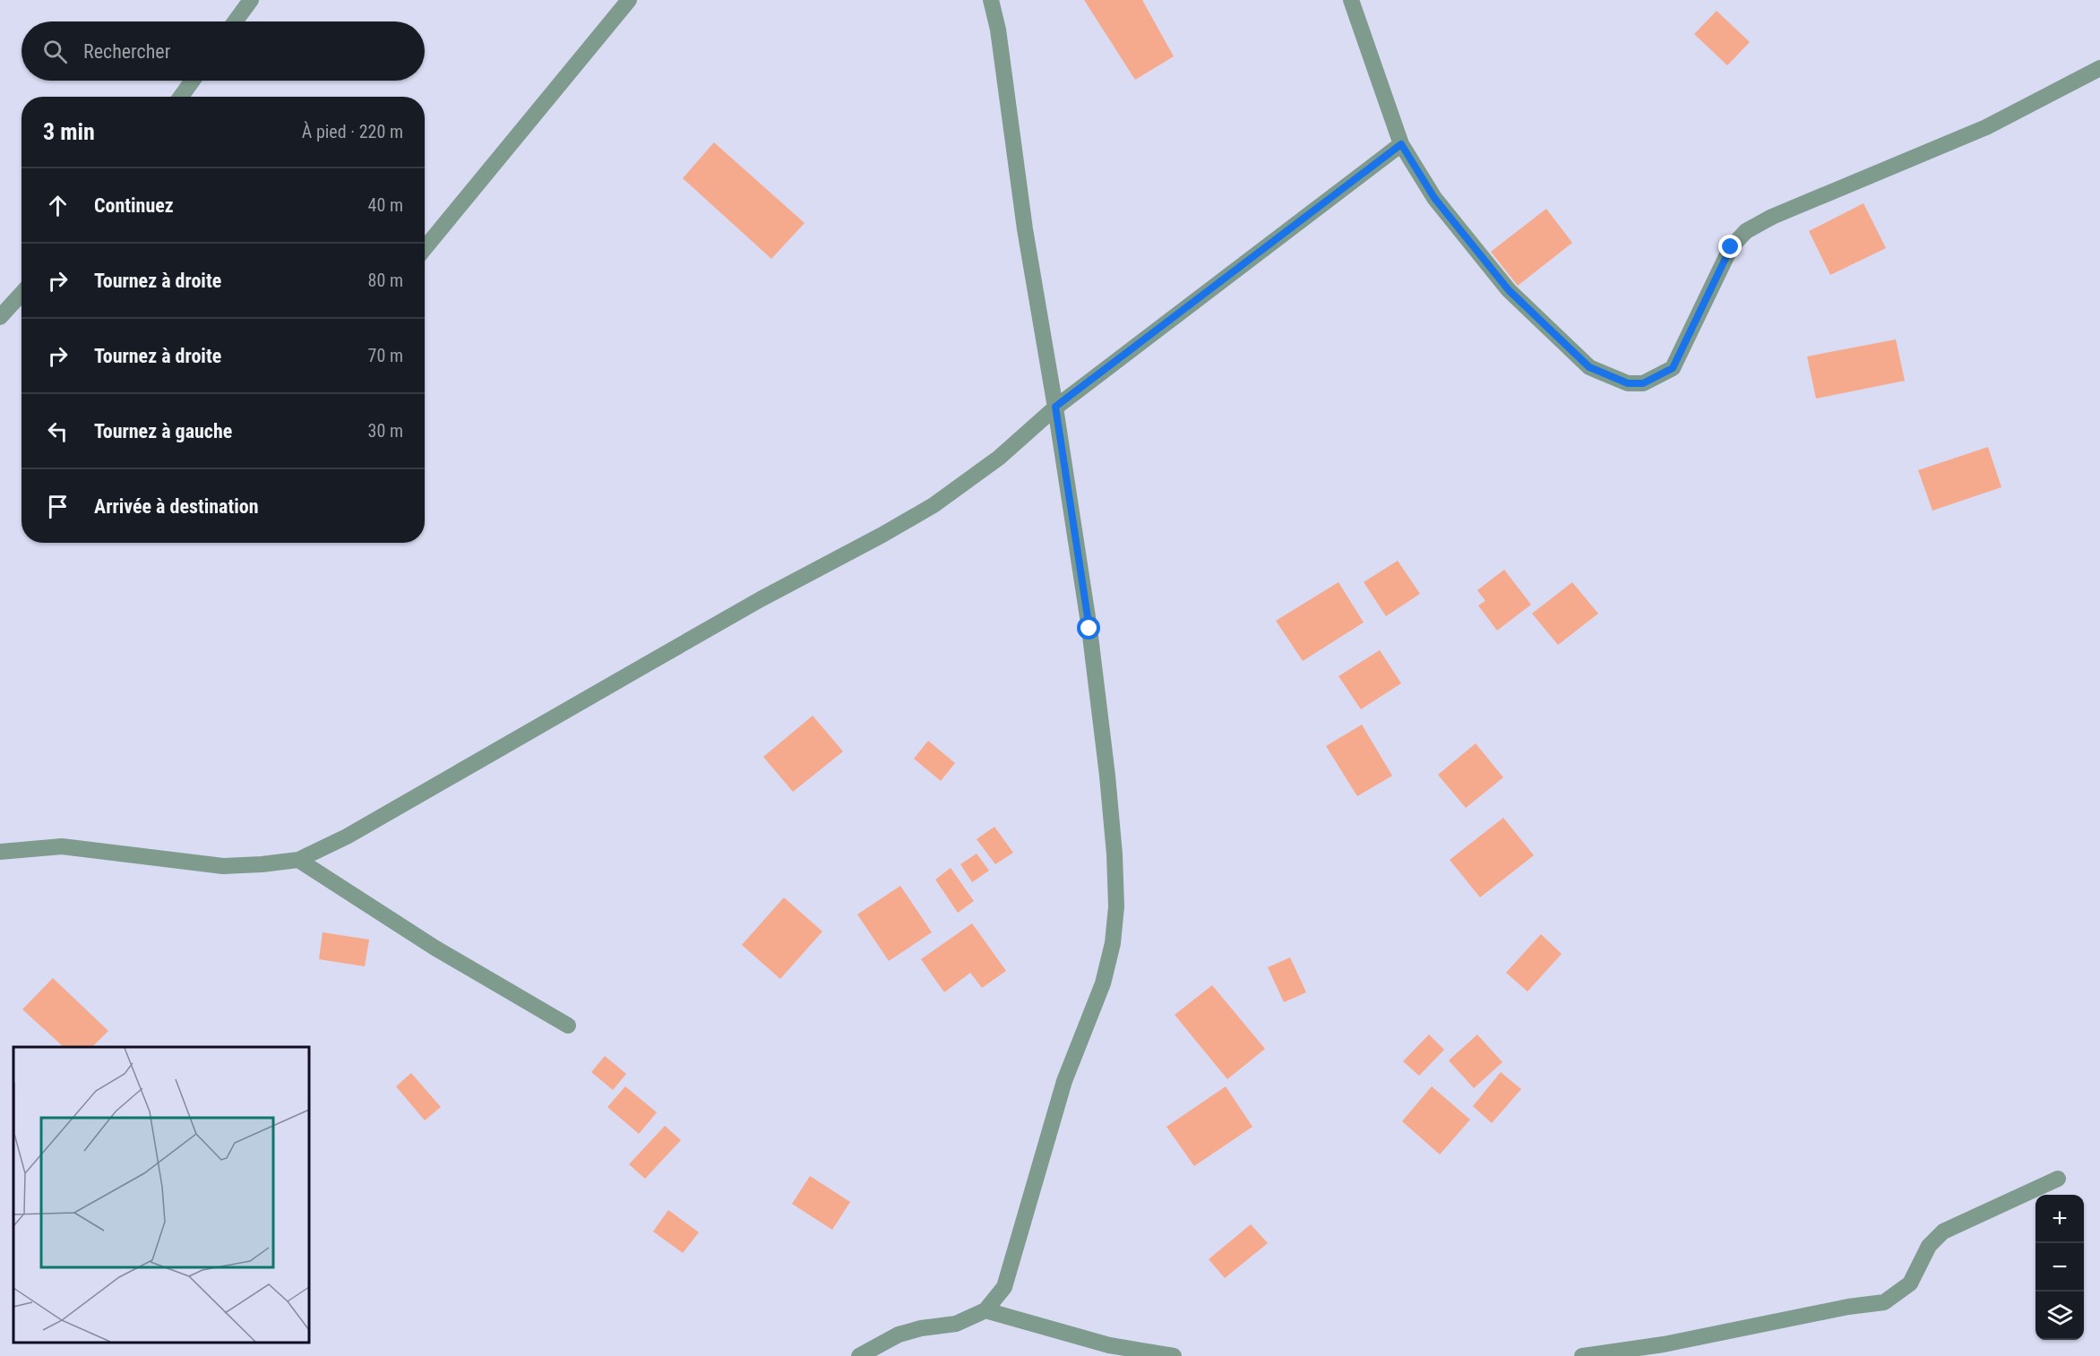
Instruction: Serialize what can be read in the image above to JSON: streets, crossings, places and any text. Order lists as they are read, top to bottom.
{
  "page": {
    "search": "Rechercher",
    "heading": ["3 min", "À pied · 220 m"],
    "list": [
      ["Continuez", "40 m"],
      ["Tournez à droite", "80 m"],
      ["Tournez à droite", "70 m"],
      ["Tournez à gauche", "30 m"],
      "Arrivée à destination"
    ],
    "map_buttons": ["+", "−"]
  }
}
